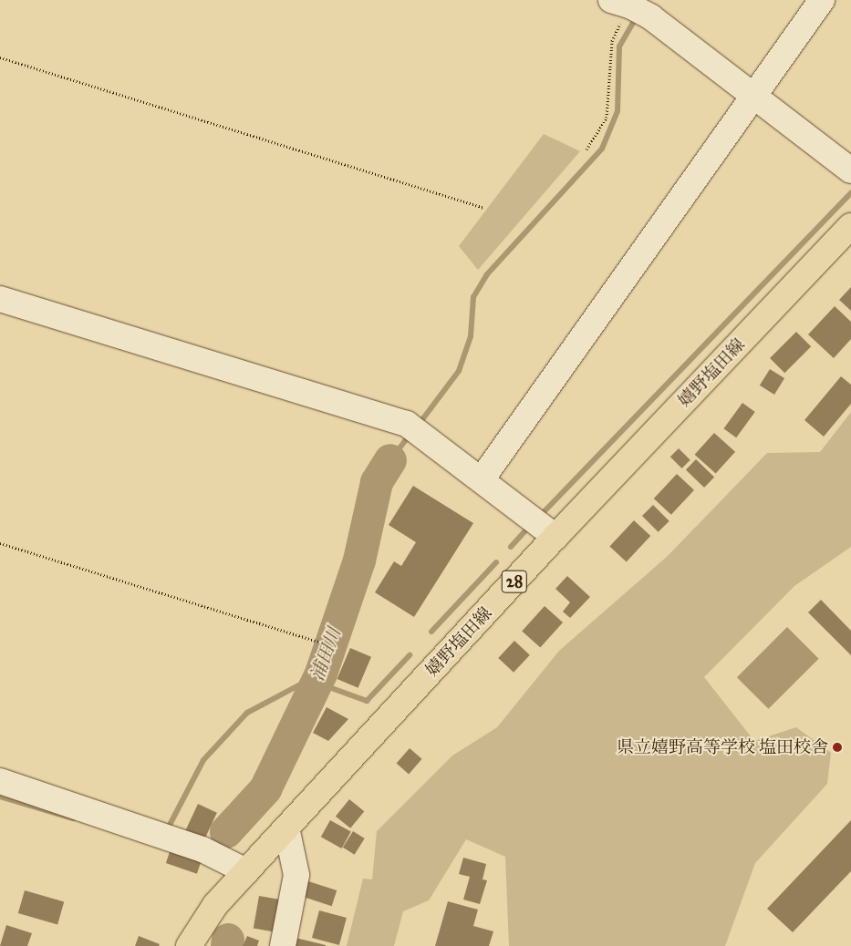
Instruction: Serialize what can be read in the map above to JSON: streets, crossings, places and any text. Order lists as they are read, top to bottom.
{
  "streets": {
    "main road": ["嬉野塩田線", "28"]
  },
  "water": ["浦田川"],
  "places": ["県立嬉野高等学校 塩田校舎"]
}
